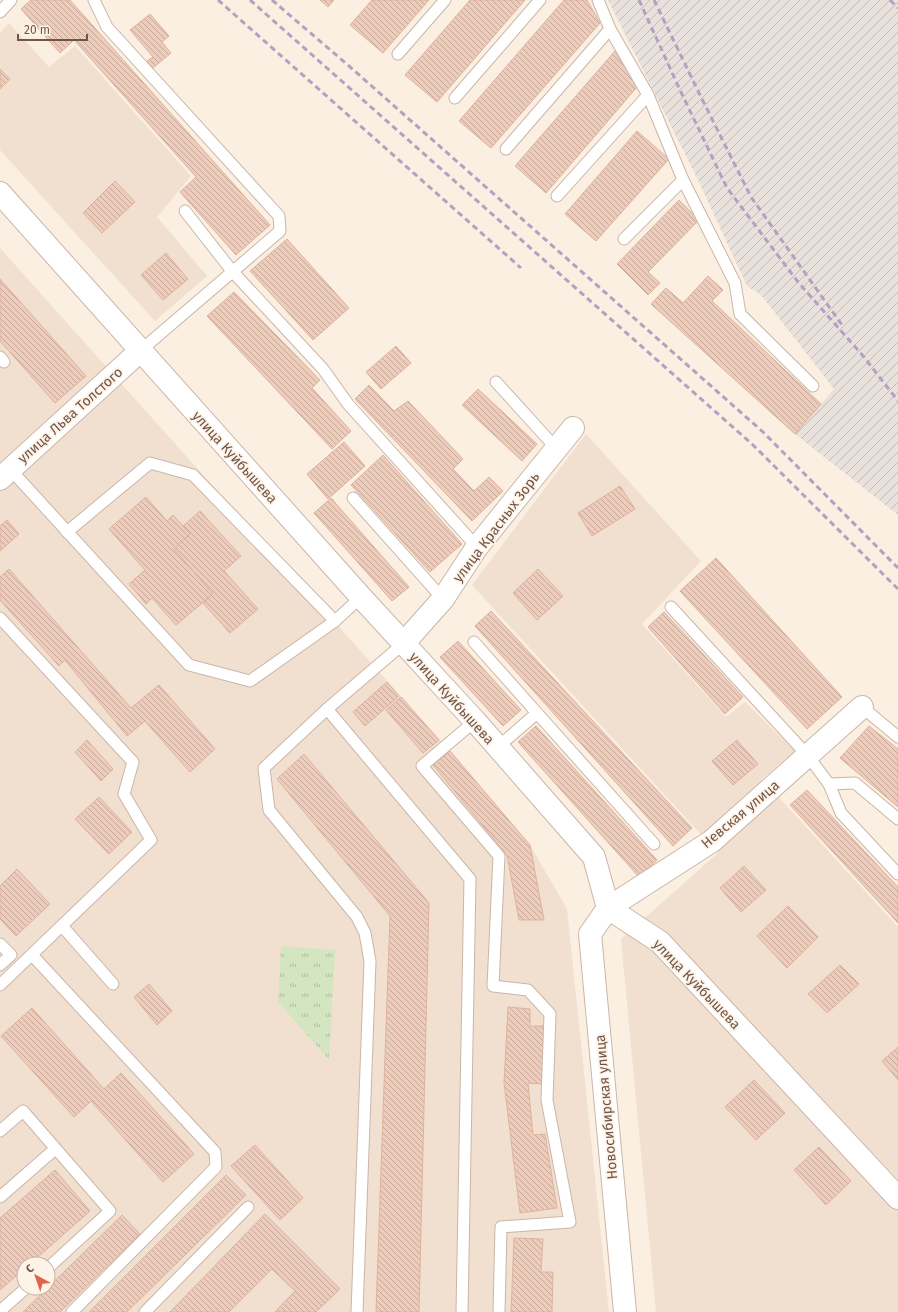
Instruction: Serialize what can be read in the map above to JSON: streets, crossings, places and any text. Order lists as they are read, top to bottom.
{
  "streets": {
    "street": [
      "улица Льва Толстого",
      "улица Куйбышева",
      "улица Красных Зорь",
      "Невская улица",
      "Новосибирская улица"
    ]
  },
  "crossings": [
    ["улица Льва Толстого", "улица Куйбышева"],
    ["улица Куйбышева", "улица Красных Зорь"],
    ["улица Куйбышева", "Невская улица"],
    ["улица Куйбышева", "Новосибирская улица"],
    ["Невская улица", "Новосибирская улица"]
  ],
  "scale_bar": "20 m",
  "north": "top left"
}
